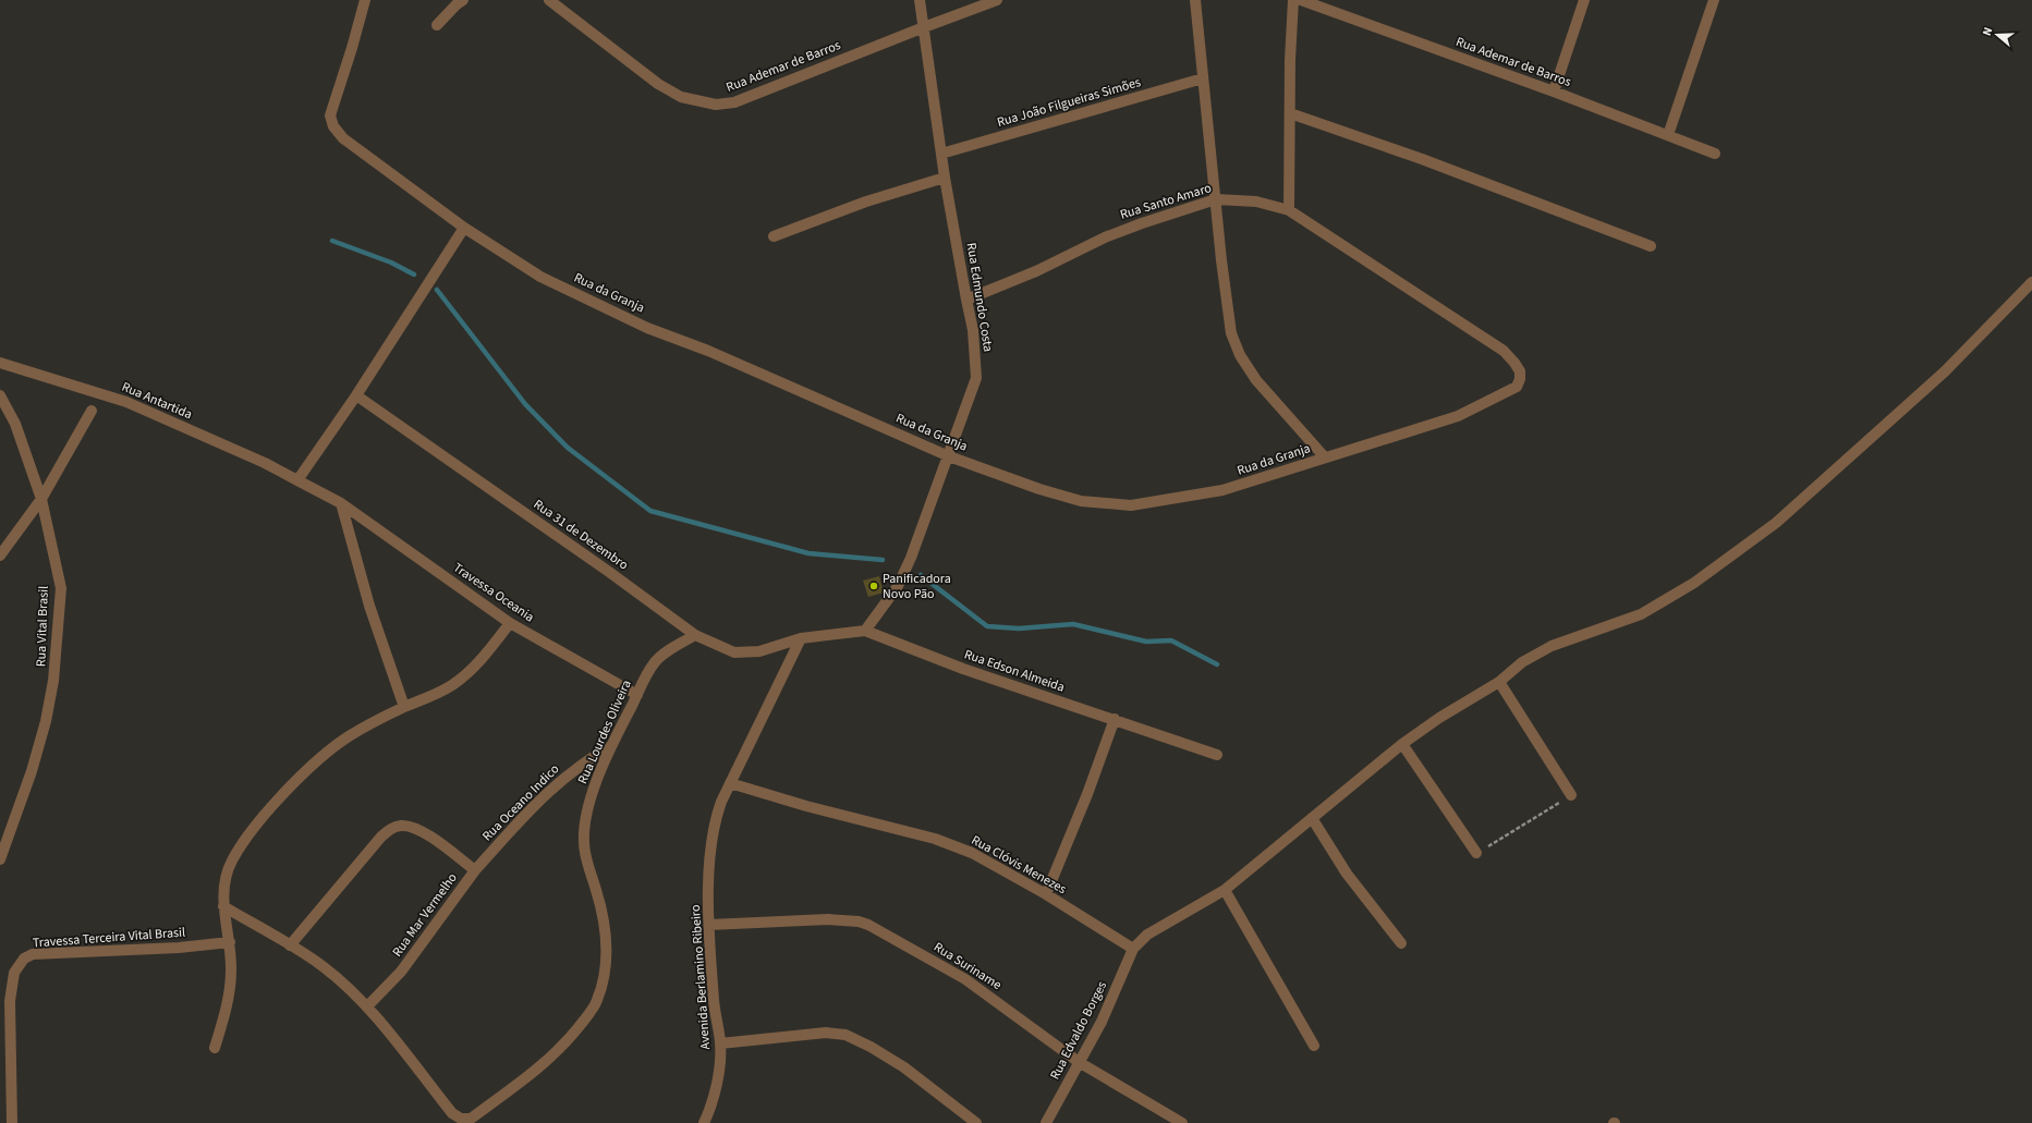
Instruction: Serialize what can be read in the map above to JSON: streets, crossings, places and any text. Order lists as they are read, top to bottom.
{
  "streets": {
    "street": [
      "Rua Ademar de Barros",
      "Rua João Filgueiras Simões",
      "Rua Santo Amaro",
      "Rua da Granja",
      "Rua Edmundo Costa",
      "Rua Antartida",
      "Rua 31 de Dezembro",
      "Travessa Oceania",
      "Rua Vital Brasil",
      "Rua Edson Almeida",
      "Rua Lourdes Oliveira",
      "Rua Oceano Indico",
      "Rua Clóvis Menezes",
      "Rua Mar Vermelho",
      "Travessa Terceira Vital Brasil",
      "Rua Suriname",
      "Avenida Berlamino Ribeiro",
      "Rua Edvaldo Borges"
    ]
  },
  "crossings": [
    ["Rua Ademar de Barros", "Rua Edmundo Costa"],
    ["Rua João Filgueiras Simões", "Rua Edmundo Costa"],
    ["Rua Santo Amaro", "Rua da Granja"],
    ["Rua Santo Amaro", "Rua Edmundo Costa"],
    ["Rua da Granja", "Rua Edmundo Costa"],
    ["Rua Edmundo Costa", "Rua Edson Almeida"],
    ["Rua Antartida", "Travessa Oceania"],
    ["Rua 31 de Dezembro", "Rua Edson Almeida"],
    ["Rua 31 de Dezembro", "Rua Lourdes Oliveira"],
    ["Rua 31 de Dezembro", "Avenida Berlamino Ribeiro"],
    ["Travessa Oceania", "Rua Lourdes Oliveira"],
    ["Rua Edson Almeida", "Avenida Berlamino Ribeiro"],
    ["Rua Lourdes Oliveira", "Rua Oceano Indico"],
    ["Rua Lourdes Oliveira", "Rua Mar Vermelho"],
    ["Rua Oceano Indico", "Rua Mar Vermelho"],
    ["Rua Clóvis Menezes", "Avenida Berlamino Ribeiro"],
    ["Rua Clóvis Menezes", "Rua Edvaldo Borges"],
    ["Rua Suriname", "Avenida Berlamino Ribeiro"],
    ["Rua Suriname", "Rua Edvaldo Borges"]
  ],
  "places": ["Panificadora Novo Pão"],
  "north": "left"
}
